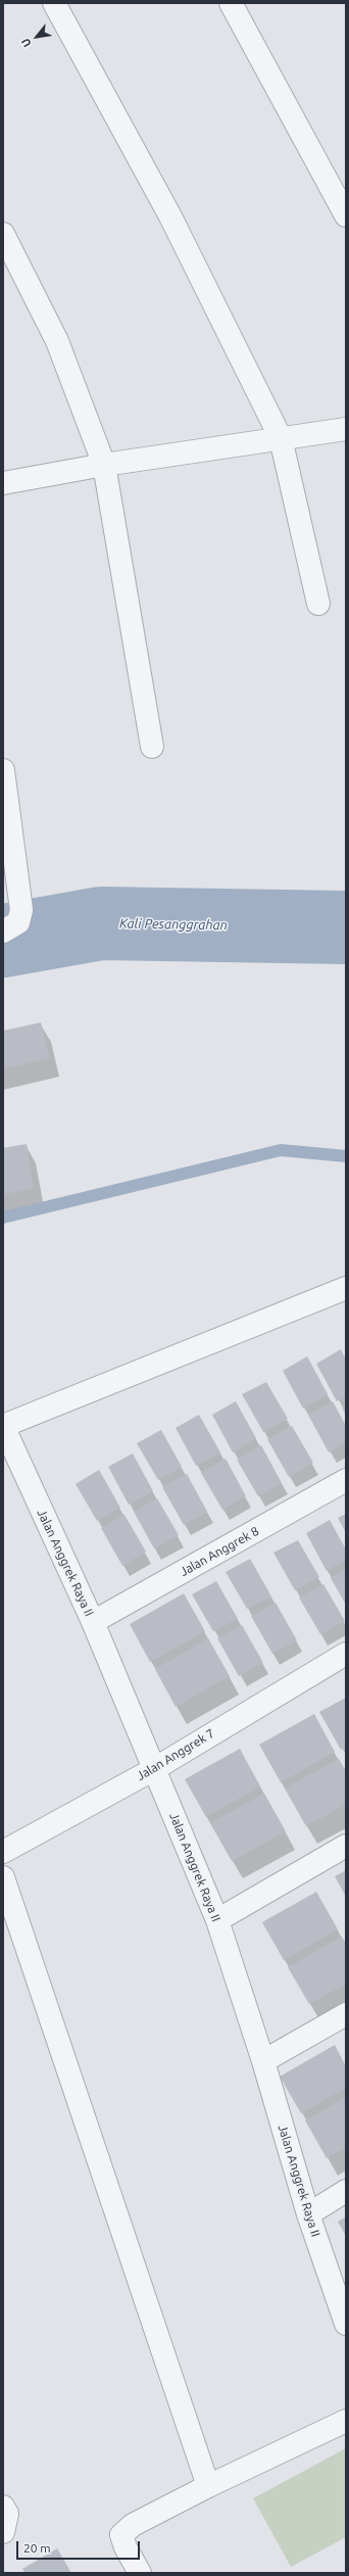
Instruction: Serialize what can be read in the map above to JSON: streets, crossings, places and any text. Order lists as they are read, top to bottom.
{
  "streets": {
    "street": ["Jalan Anggrek 8", "Jalan Anggrek Raya II", "Jalan Anggrek 7"]
  },
  "crossings": [
    ["Jalan Anggrek 8", "Jalan Anggrek Raya II"],
    ["Jalan Anggrek Raya II", "Jalan Anggrek 7"]
  ],
  "water": ["Kali Pesanggrahan"],
  "scale_bar": "20 m",
  "north": "bottom left"
}
